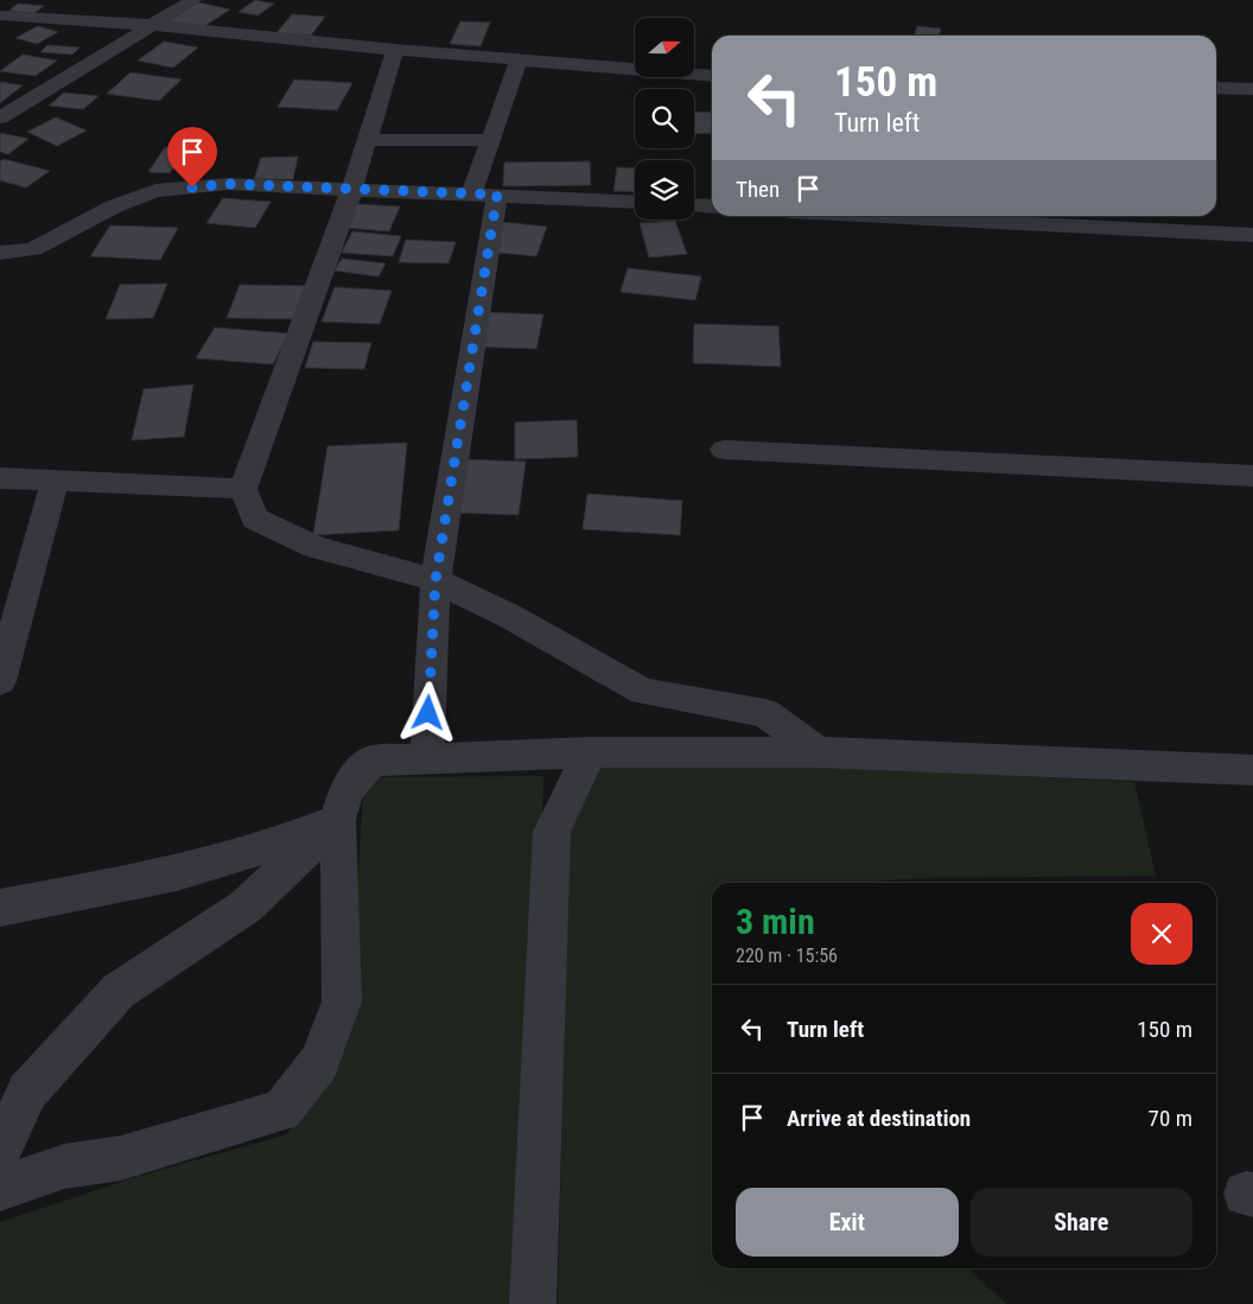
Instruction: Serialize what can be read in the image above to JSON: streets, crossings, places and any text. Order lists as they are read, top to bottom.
{
  "north": "right",
  "page": {
    "turn": ["150 m", "Turn left"],
    "then": "Then",
    "heading": ["3 min", "220 m · 15:56"],
    "list": [
      {
        "name": "Turn left",
        "value": "150 m"
      },
      {
        "name": "Arrive at destination",
        "value": "70 m"
      }
    ],
    "buttons": ["Exit", "Share"]
  }
}
